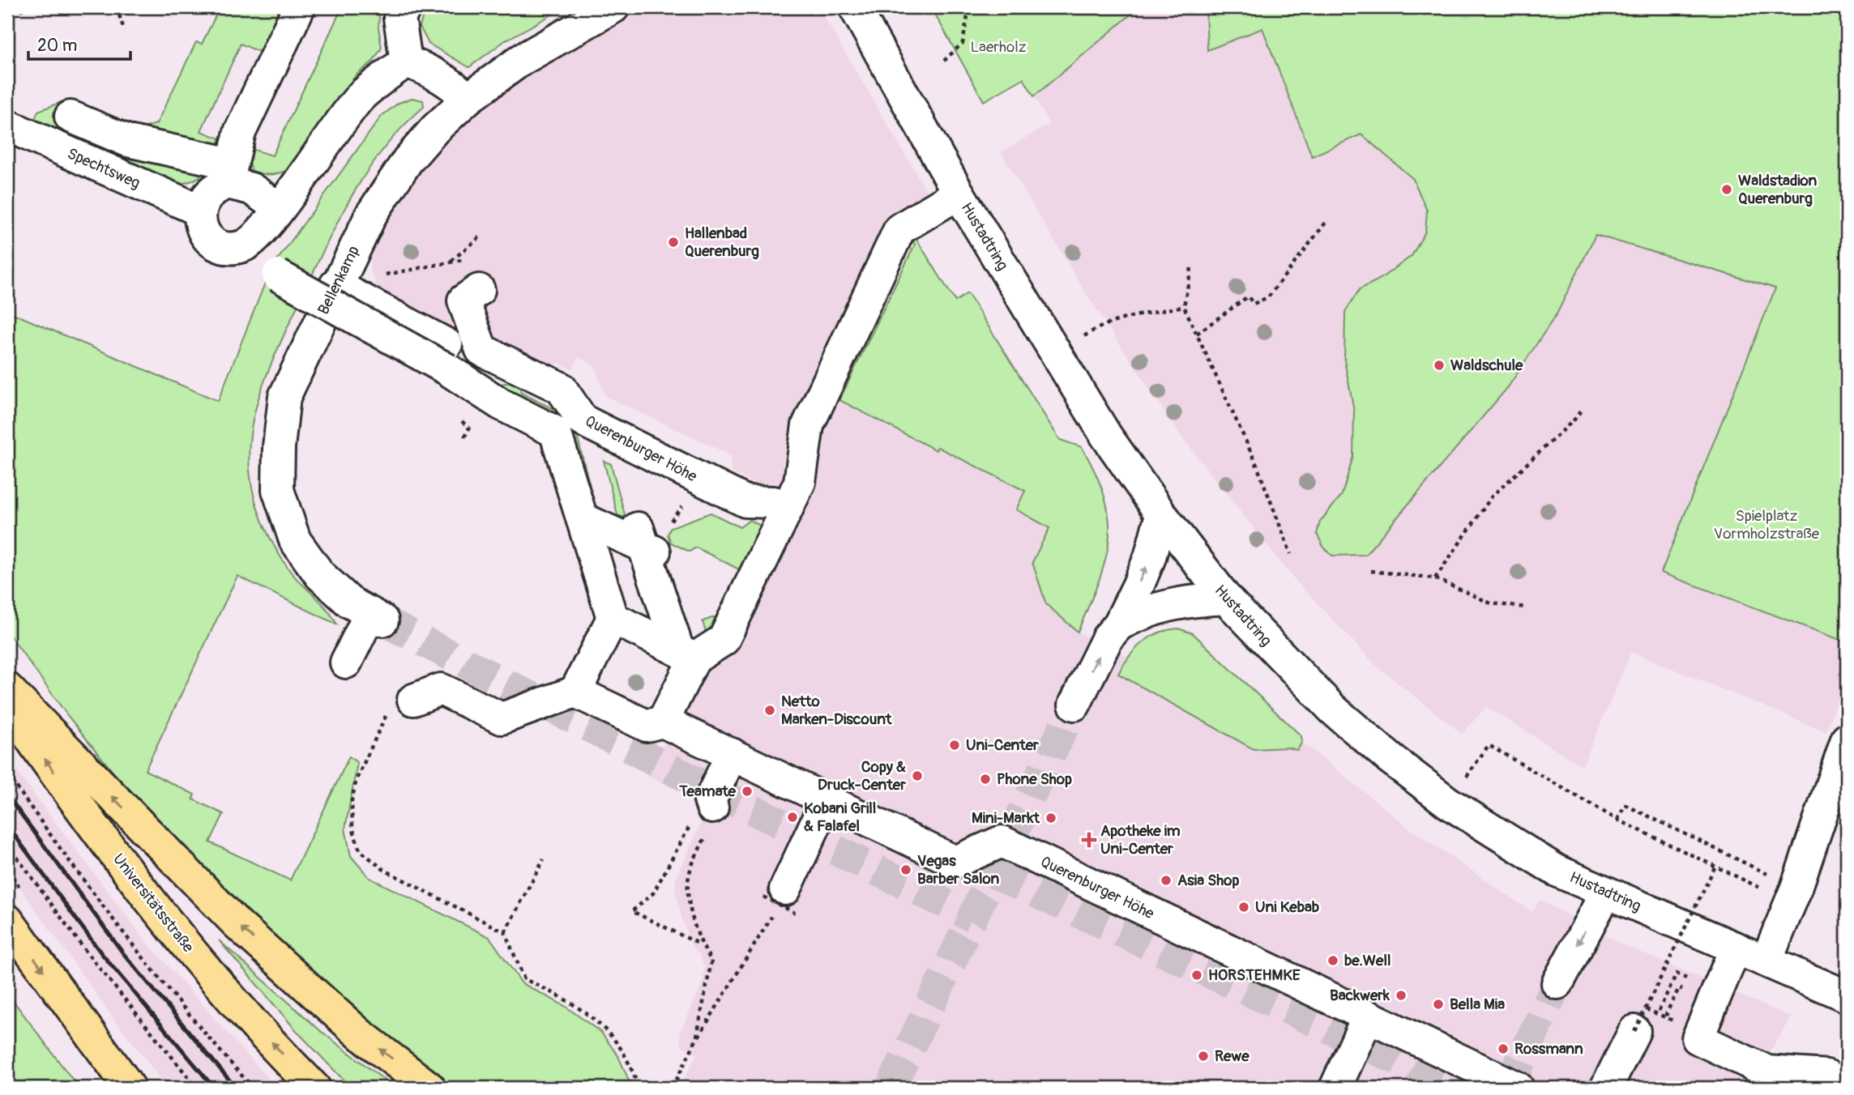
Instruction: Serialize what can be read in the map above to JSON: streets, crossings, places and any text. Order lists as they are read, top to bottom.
{
  "streets": {
    "highway": ["Universitätsstraße"],
    "street": [
      "Spechtsweg",
      "Hustadtring",
      "Bellenkamp",
      "Querenburger Höhe"
    ]
  },
  "parks": ["Laerholz", "Spielplatz Vormholzstraße"],
  "places": {
    "other": [
      "Waldstadion Querenburg",
      "Hallenbad Querenburg",
      "Waldschule",
      "Netto Marken-Discount",
      "Uni-Center",
      "Copy & Druck-Center",
      "Phone Shop",
      "Teamate",
      "Kobani Grill & Falafel",
      "Mini-Markt",
      "Vegas Barber Salon",
      "Asia Shop",
      "Uni Kebab",
      "be.Well",
      "HORSTEHMKE",
      "Backwerk",
      "Bella Mia",
      "Rossmann",
      "Rewe"
    ],
    "health": ["Apotheke im Uni-Center"]
  },
  "scale_bar": "20 m"
}
